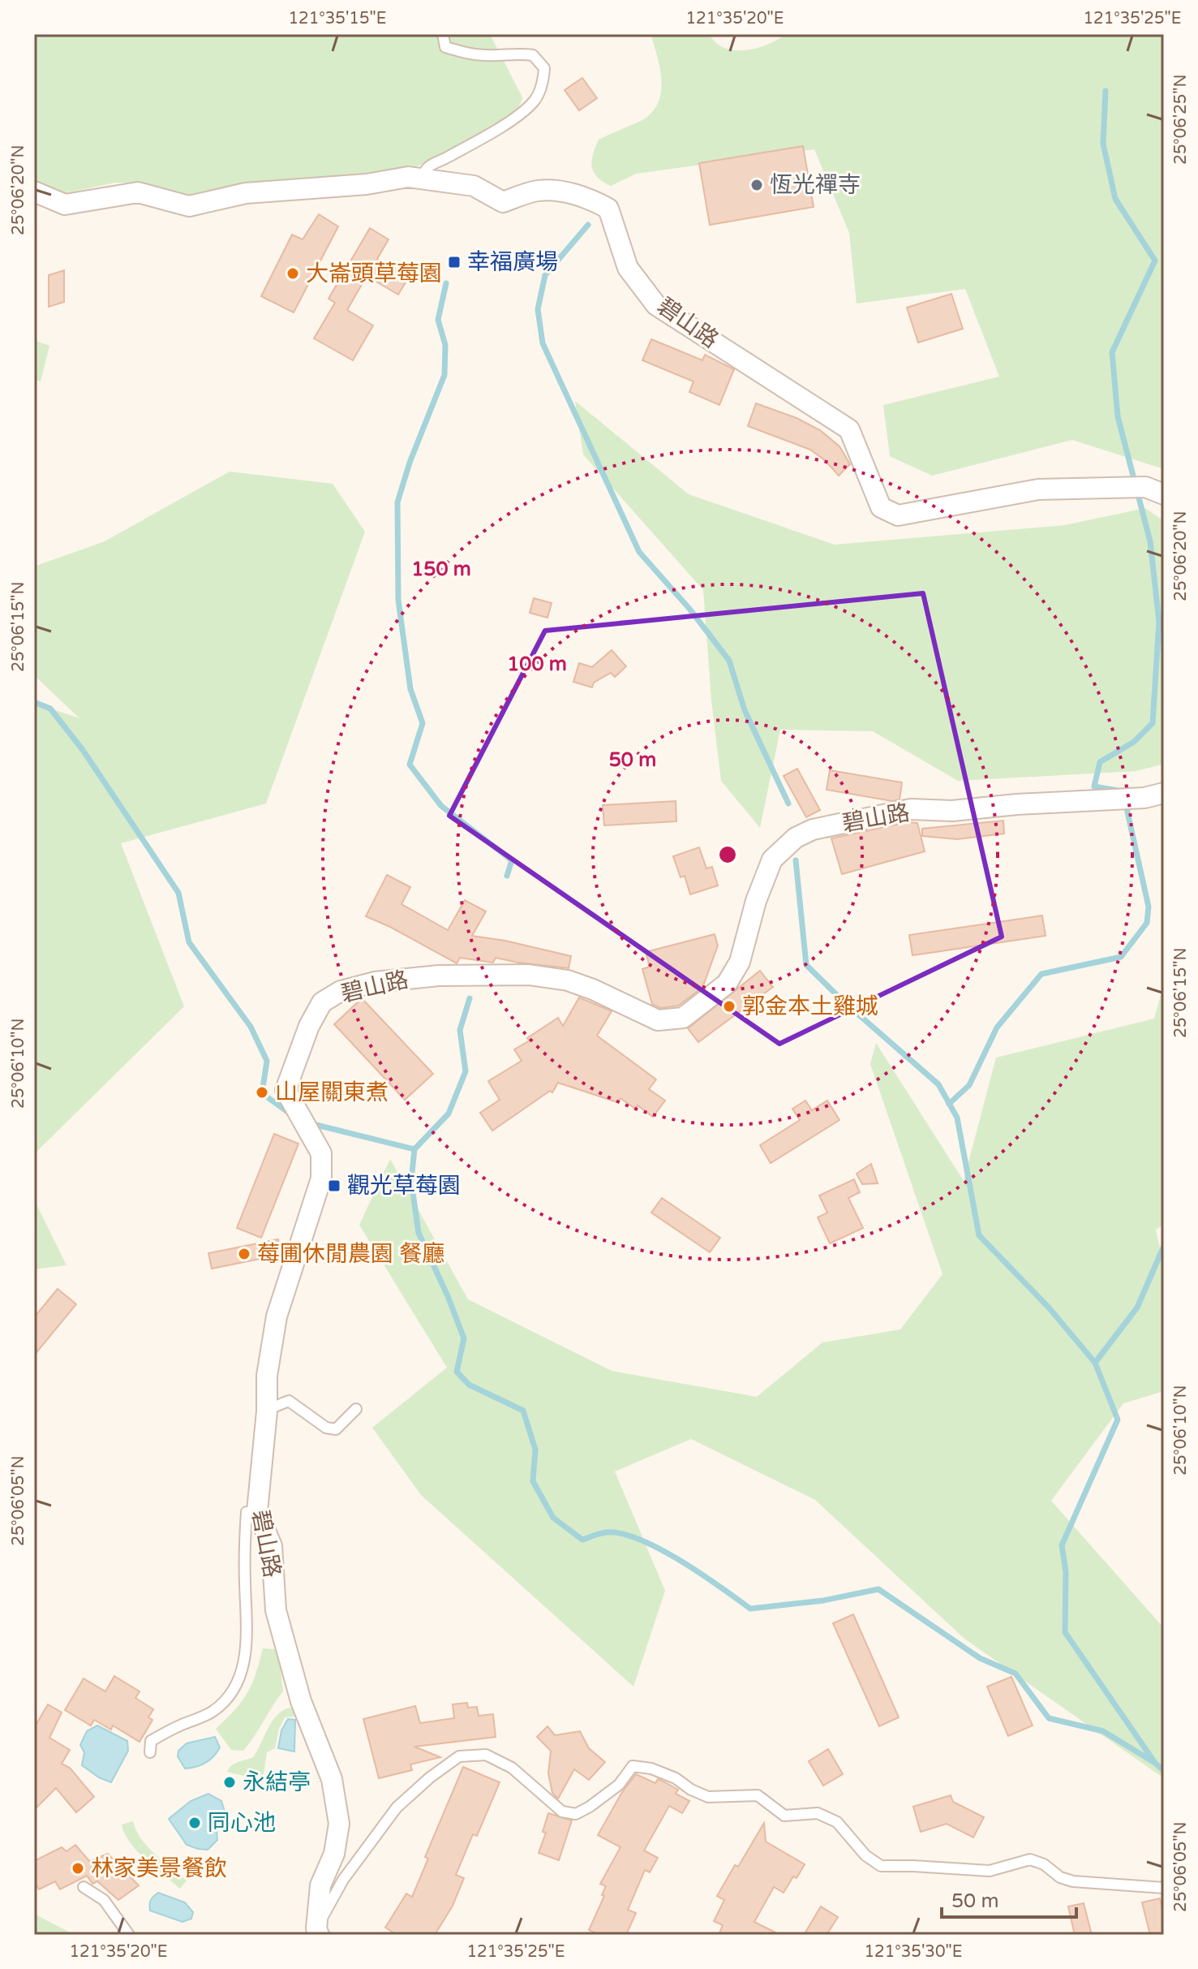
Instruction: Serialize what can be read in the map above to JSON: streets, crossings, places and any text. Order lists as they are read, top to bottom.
{
  "streets": {
    "street": ["碧山路"]
  },
  "places": {
    "other": [
      "恆光禪寺",
      "大崙頭草莓園",
      "郭金本土雞城",
      "山屋關東煮",
      "莓圃休閒農園 餐廳",
      "永結亭",
      "同心池",
      "林家美景餐飲"
    ],
    "transit": ["幸福廣場", "觀光草莓園"]
  },
  "scale_bar": "50 m",
  "coordinates": [
    "121°35'15\"E",
    "121°35'20\"E",
    "121°35'25\"E",
    "25°06'25\"N",
    "25°06'20\"N",
    "25°06'15\"N",
    "25°06'10\"N",
    "25°06'05\"N",
    "121°35'30\"E"
  ],
  "rings": ["150 m", "100 m", "50 m"]
}
